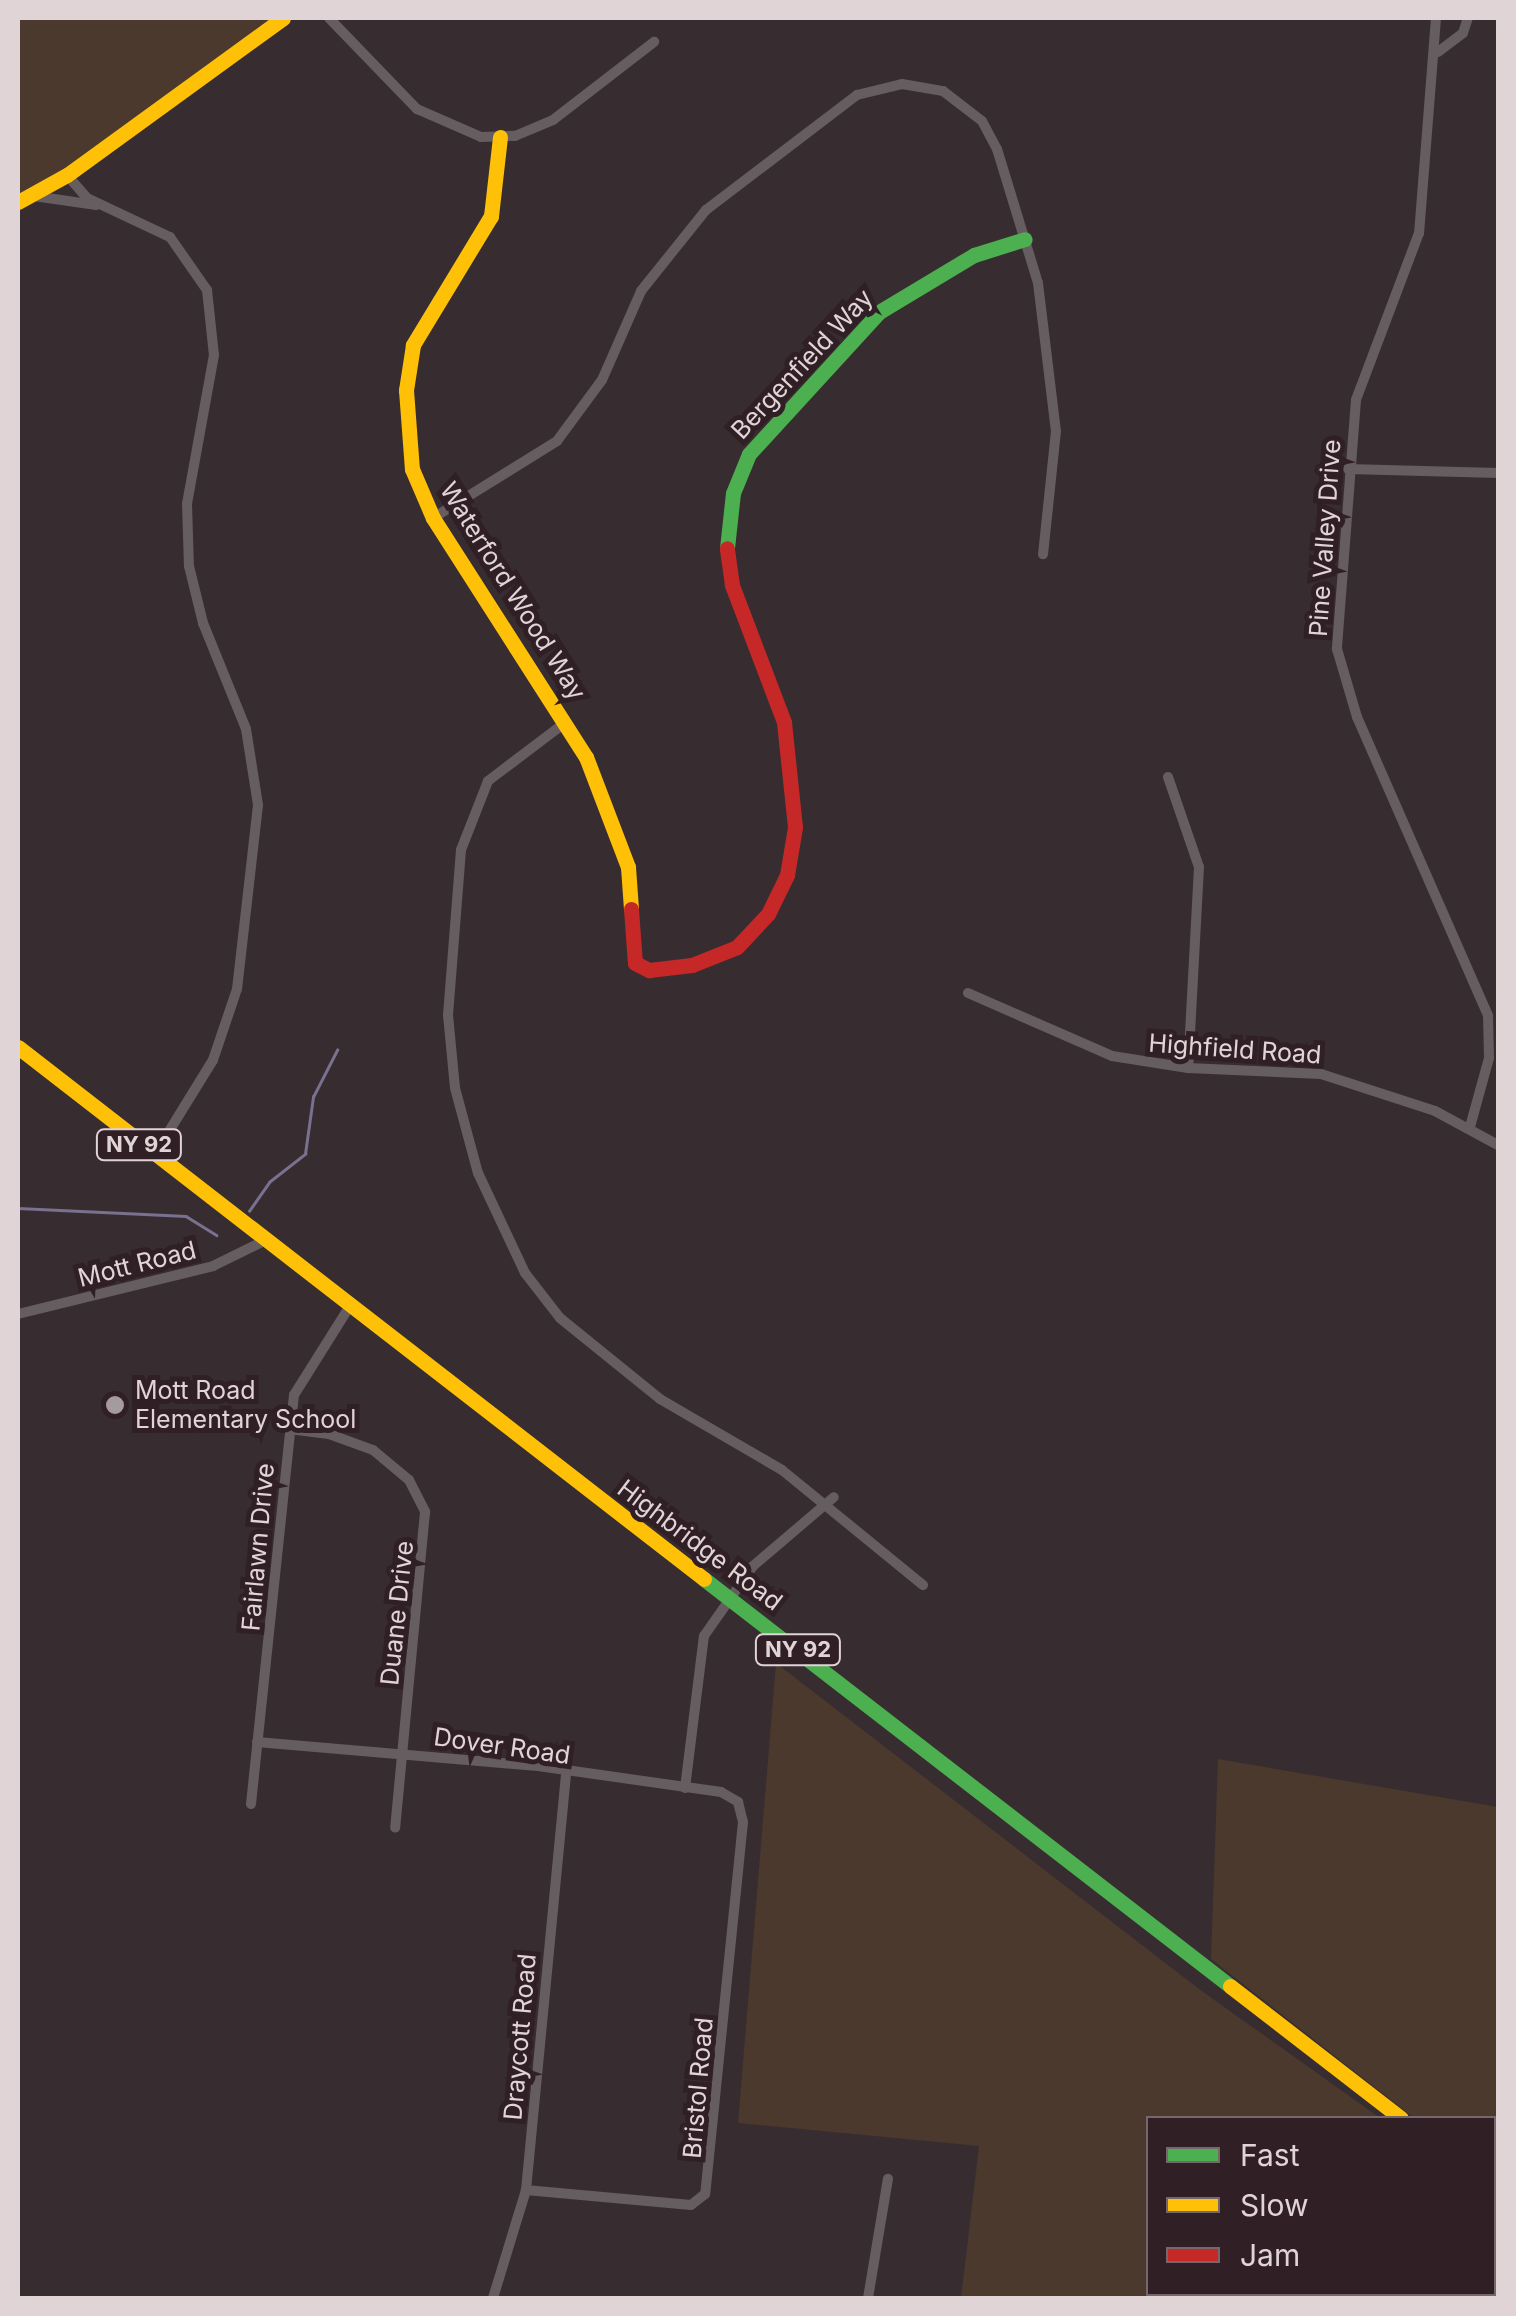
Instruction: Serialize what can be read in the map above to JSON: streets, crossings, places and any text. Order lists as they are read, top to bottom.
{
  "streets": {
    "main road": [
      "Bergenfield Way",
      "Waterford Wood Way",
      "NY 92",
      "Highbridge Road"
    ],
    "street": [
      "Pine Valley Drive",
      "Highfield Road",
      "Mott Road",
      "Fairlawn Drive",
      "Duane Drive",
      "Dover Road",
      "Draycott Road",
      "Bristol Road"
    ]
  },
  "crossings": [
    ["Bergenfield Way", "Waterford Wood Way"],
    ["Pine Valley Drive", "Highfield Road"],
    ["Mott Road", "Highbridge Road"],
    ["Highbridge Road", "Fairlawn Drive"],
    ["Fairlawn Drive", "Duane Drive"],
    ["Fairlawn Drive", "Dover Road"],
    ["Duane Drive", "Dover Road"],
    ["Dover Road", "Draycott Road"],
    ["Dover Road", "Bristol Road"],
    ["Draycott Road", "Bristol Road"]
  ],
  "places": ["Mott Road Elementary School"],
  "legend": ["Fast", "Slow", "Jam"]
}
